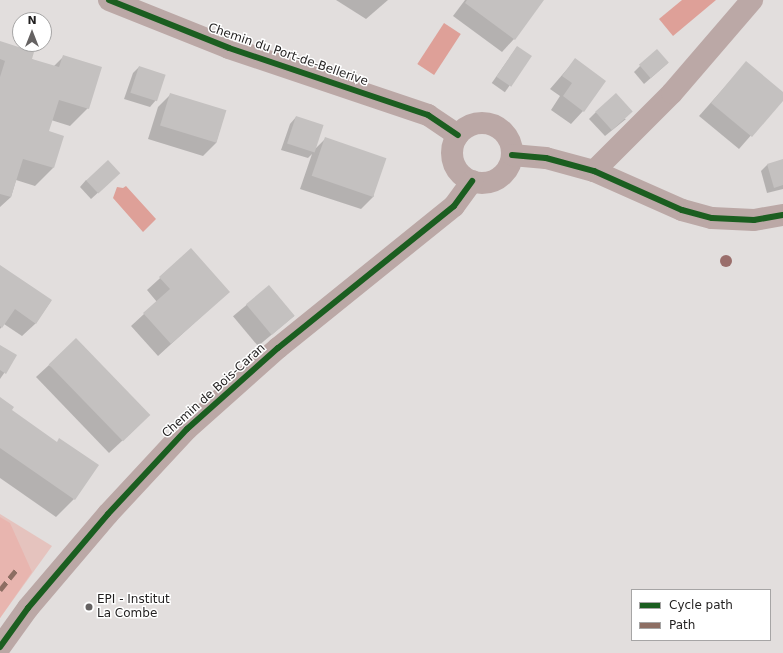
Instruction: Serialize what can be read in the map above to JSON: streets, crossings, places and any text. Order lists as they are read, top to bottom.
{
  "streets": {
    "street": ["Chemin du Port-de-Bellerive", "Chemin de Bois-Caran"]
  },
  "crossings": [
    ["Chemin du Port-de-Bellerive", "Chemin de Bois-Caran"]
  ],
  "places": ["EPI - Institut La Combe"],
  "legend": ["Cycle path", "Path"],
  "north": "top"
}
